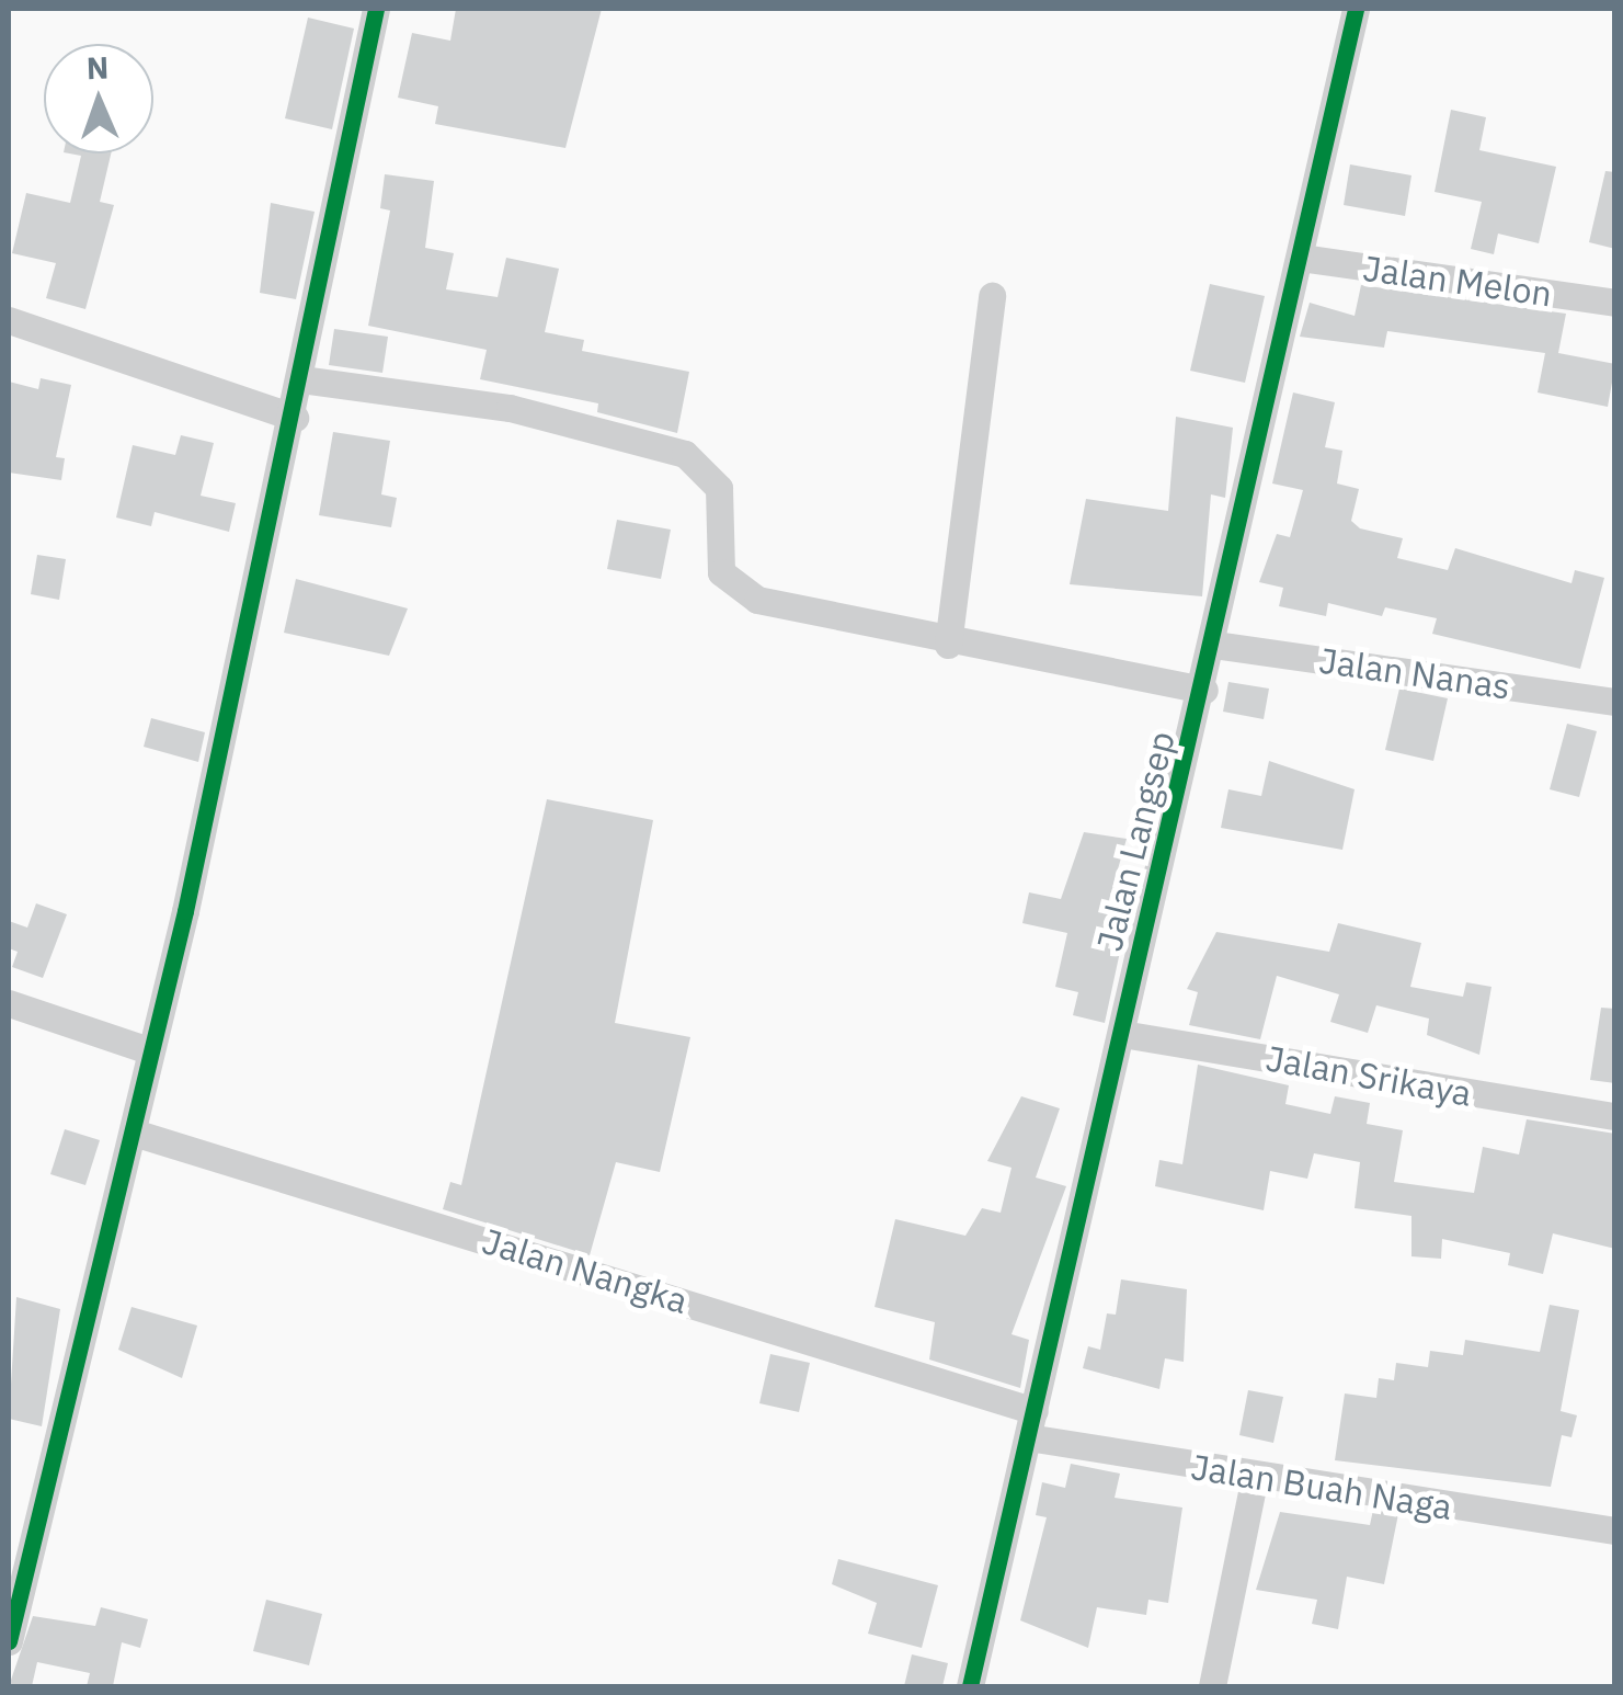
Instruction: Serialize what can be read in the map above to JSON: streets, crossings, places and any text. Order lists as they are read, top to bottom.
{
  "streets": {
    "street": [
      "Jalan Melon",
      "Jalan Nanas",
      "Jalan Langsep",
      "Jalan Srikaya",
      "Jalan Nangka",
      "Jalan Buah Naga"
    ]
  },
  "crossings": [
    ["Jalan Melon", "Jalan Langsep"],
    ["Jalan Nanas", "Jalan Langsep"],
    ["Jalan Langsep", "Jalan Srikaya"],
    ["Jalan Langsep", "Jalan Nangka"],
    ["Jalan Langsep", "Jalan Buah Naga"],
    ["Jalan Nangka", "Jalan Buah Naga"]
  ],
  "north": "top"
}
